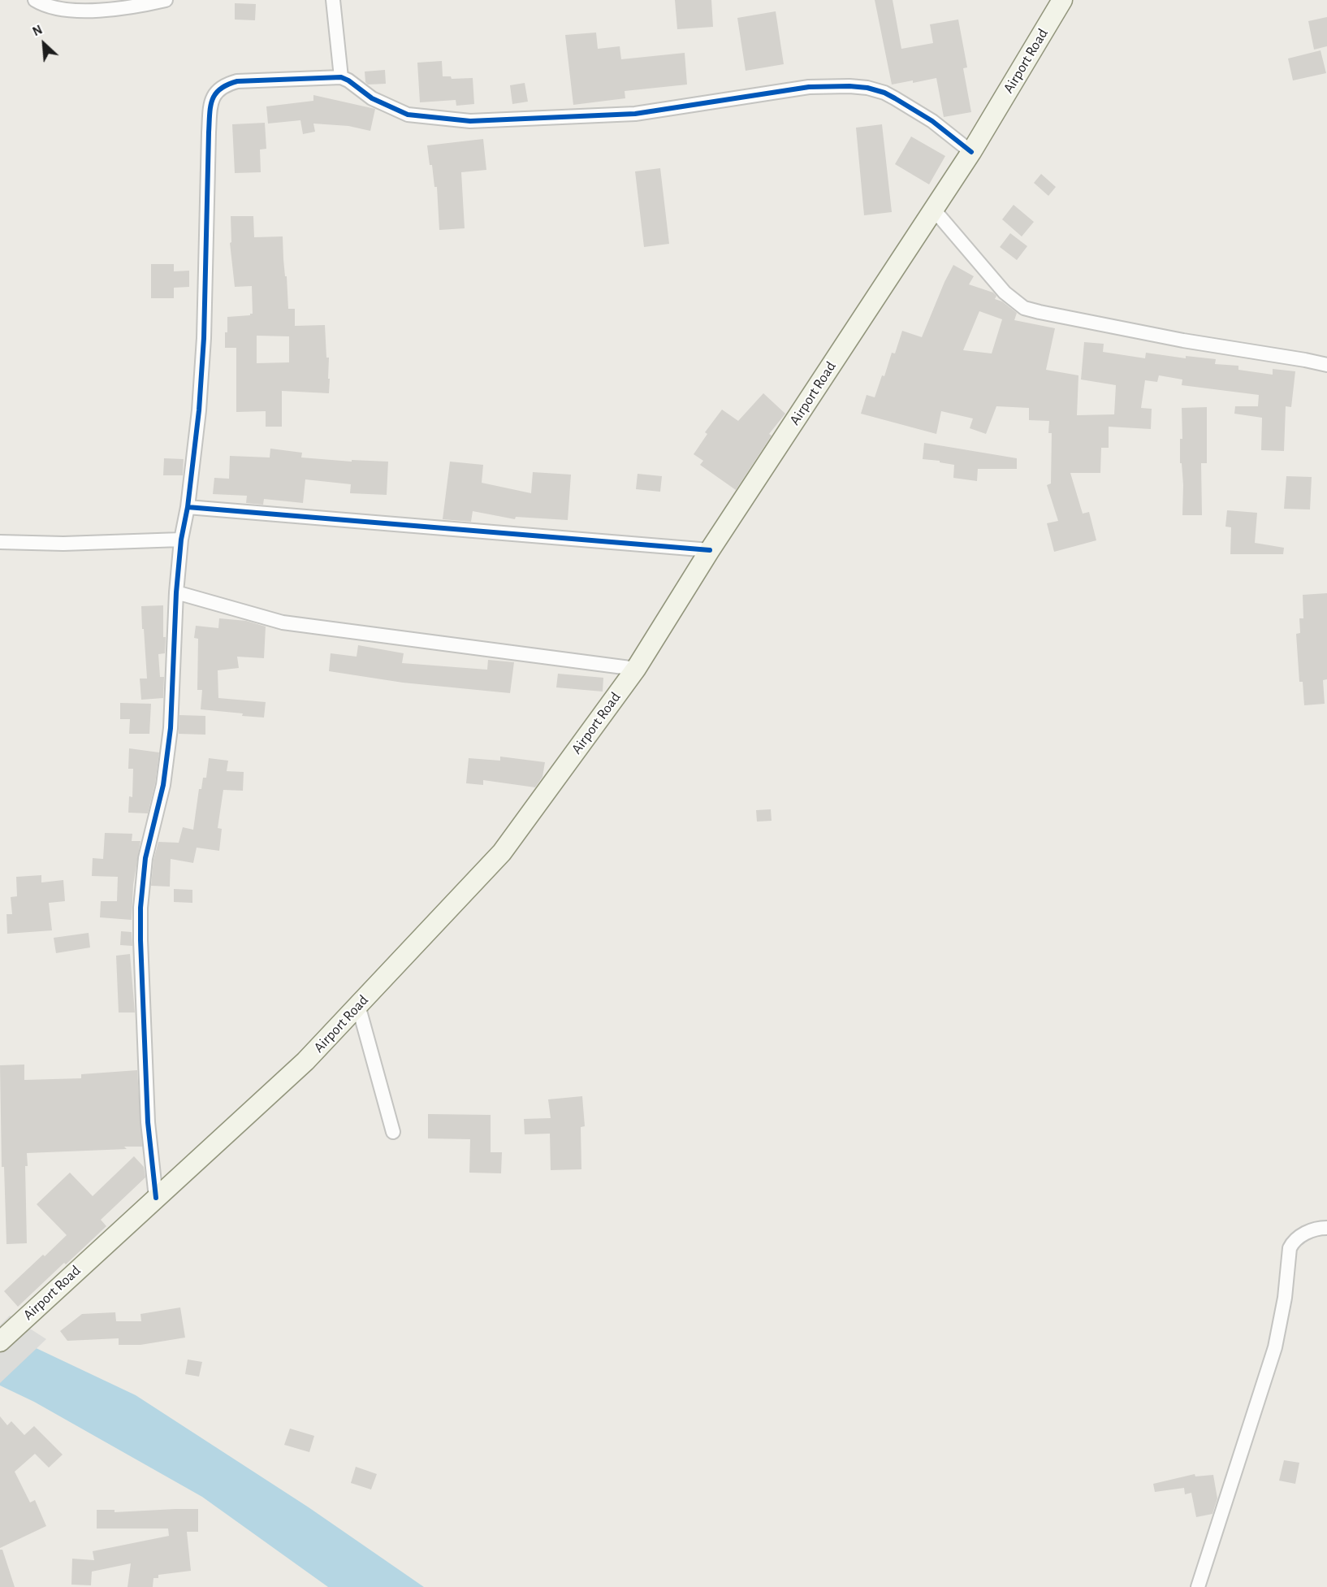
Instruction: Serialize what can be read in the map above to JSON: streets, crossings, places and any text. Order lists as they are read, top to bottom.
{
  "streets": {
    "main road": ["Airport Road"]
  },
  "north": "top left"
}
